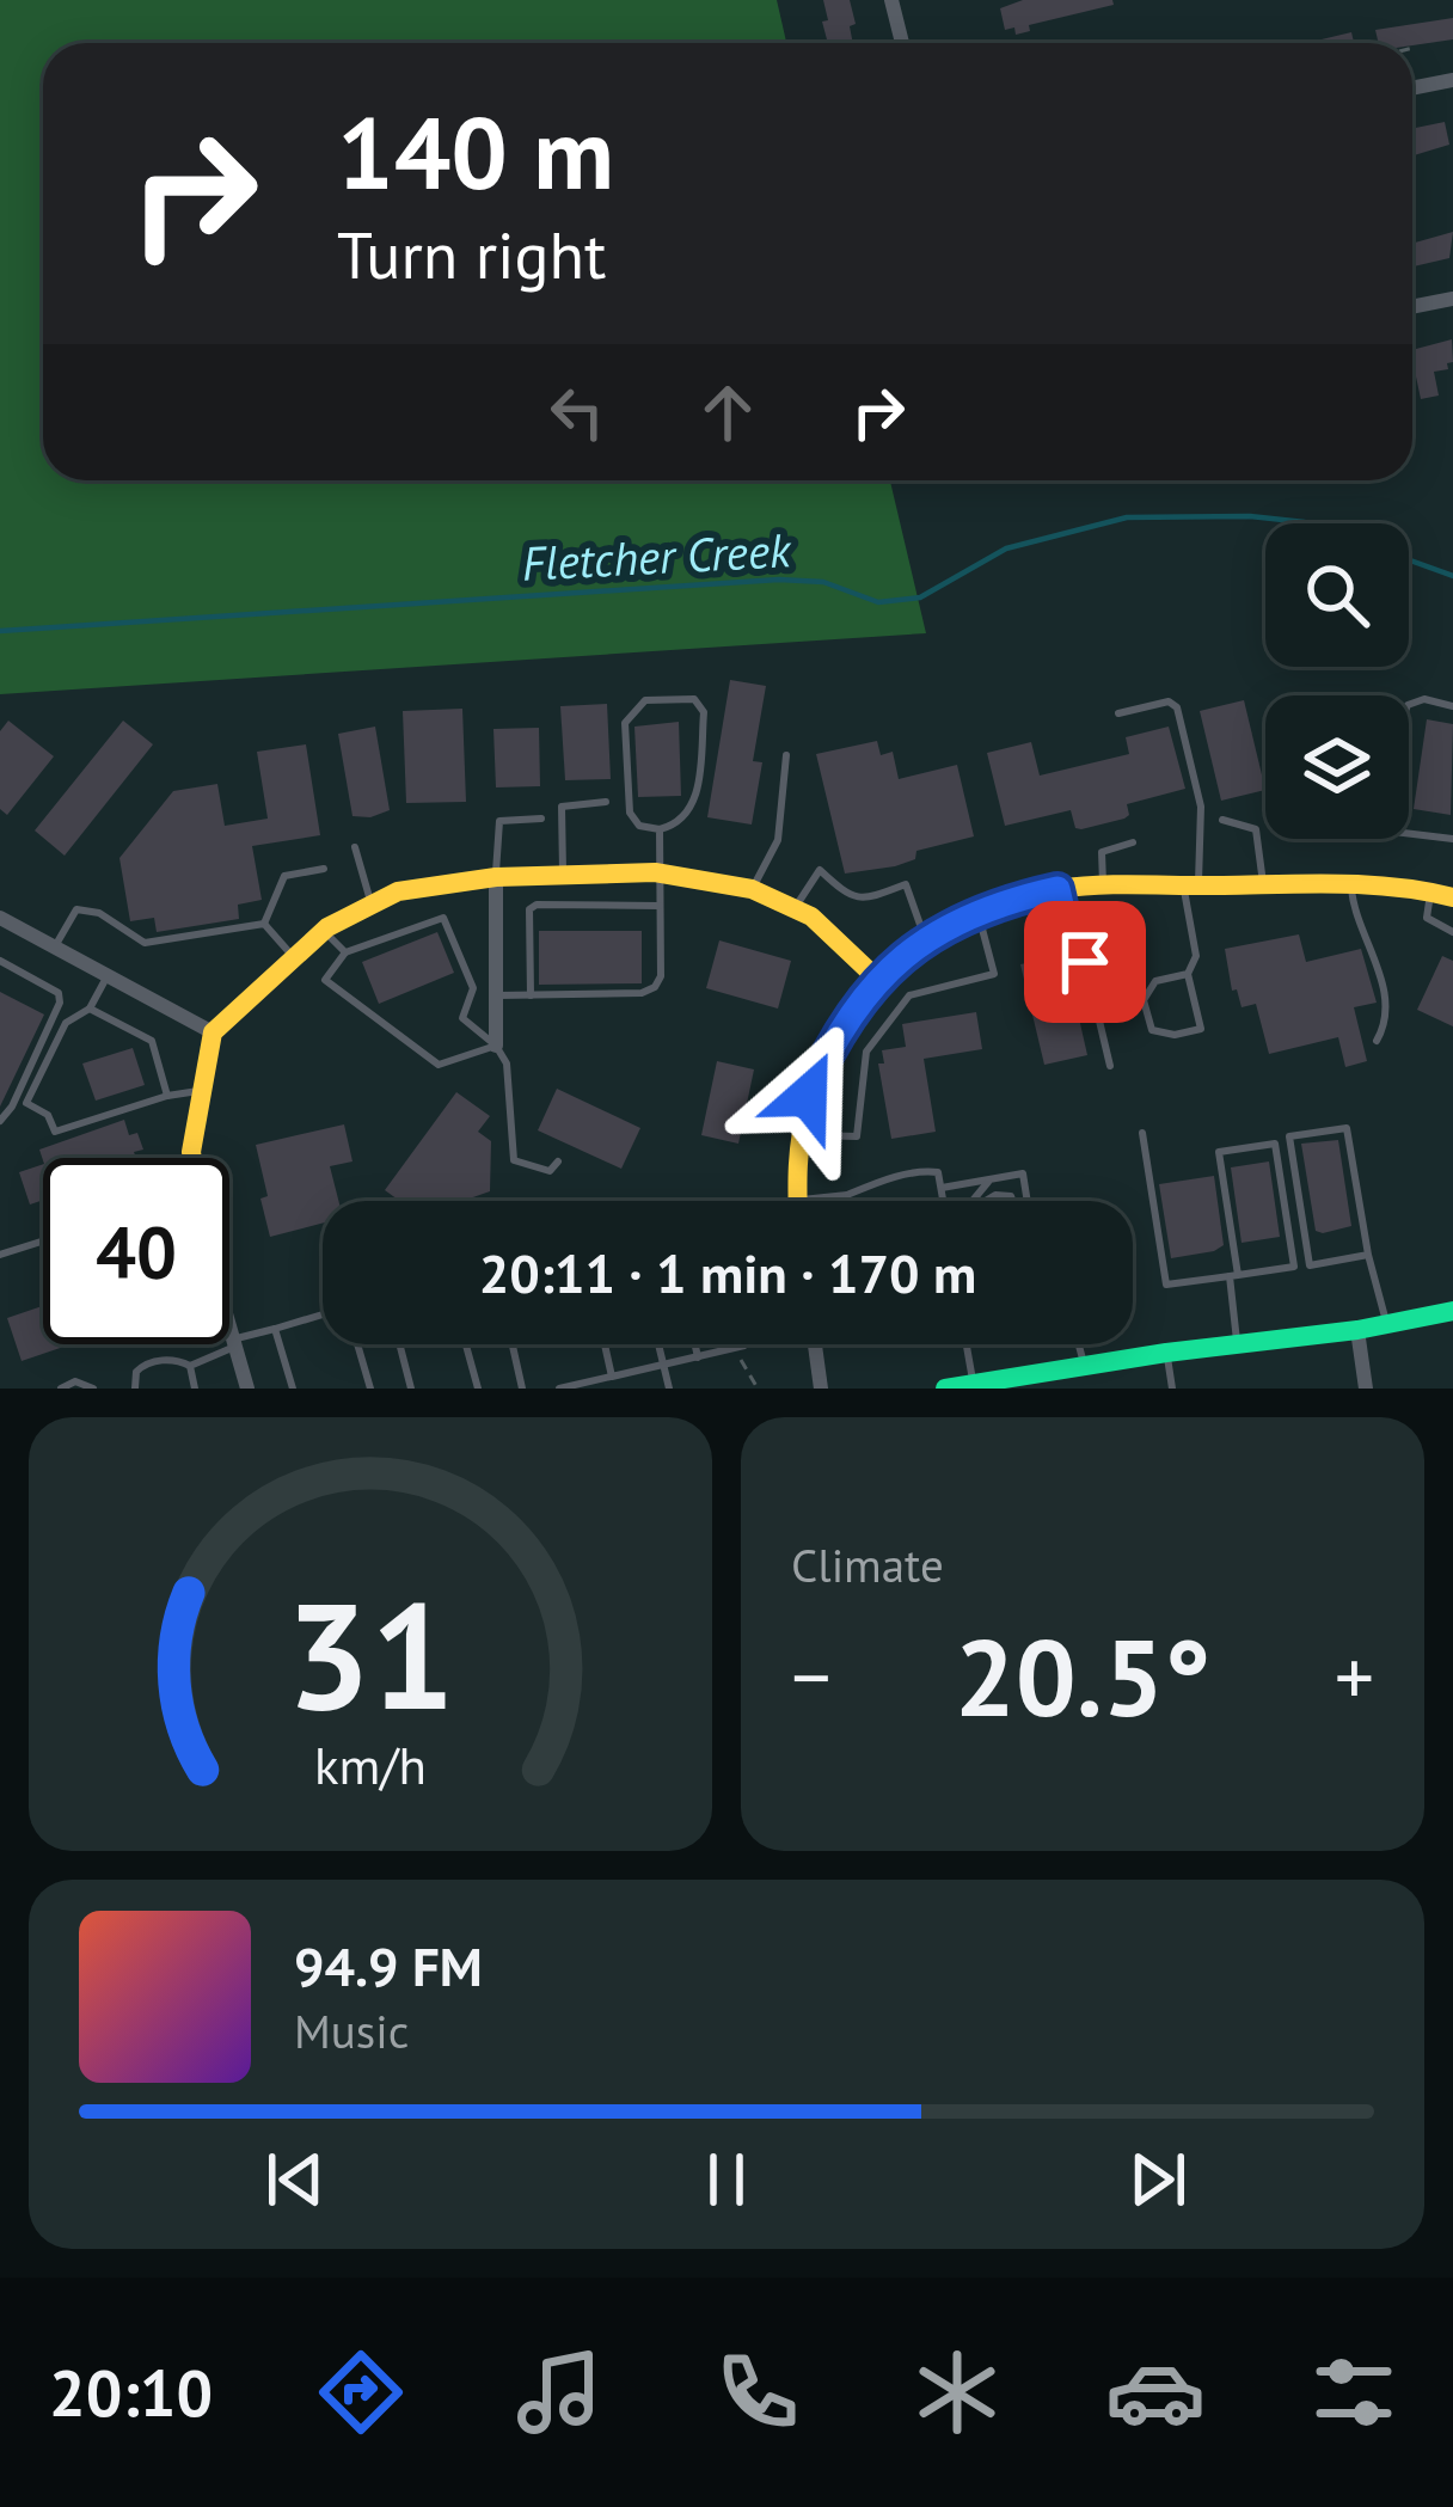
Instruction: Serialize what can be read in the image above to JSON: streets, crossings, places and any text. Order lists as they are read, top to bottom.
{
  "water": ["Fletcher Creek"],
  "page": {
    "turn": ["140 m", "Turn right"],
    "limit": "40",
    "trip": "20:11 · 1 min · 170 m",
    "tile": "Climate",
    "heat": ["−", "20.5°", "+"],
    "song": ["94.9 FM", "Music"],
    "tabs": "20:10",
    "gauge": ["31", "km/h"]
  }
}
